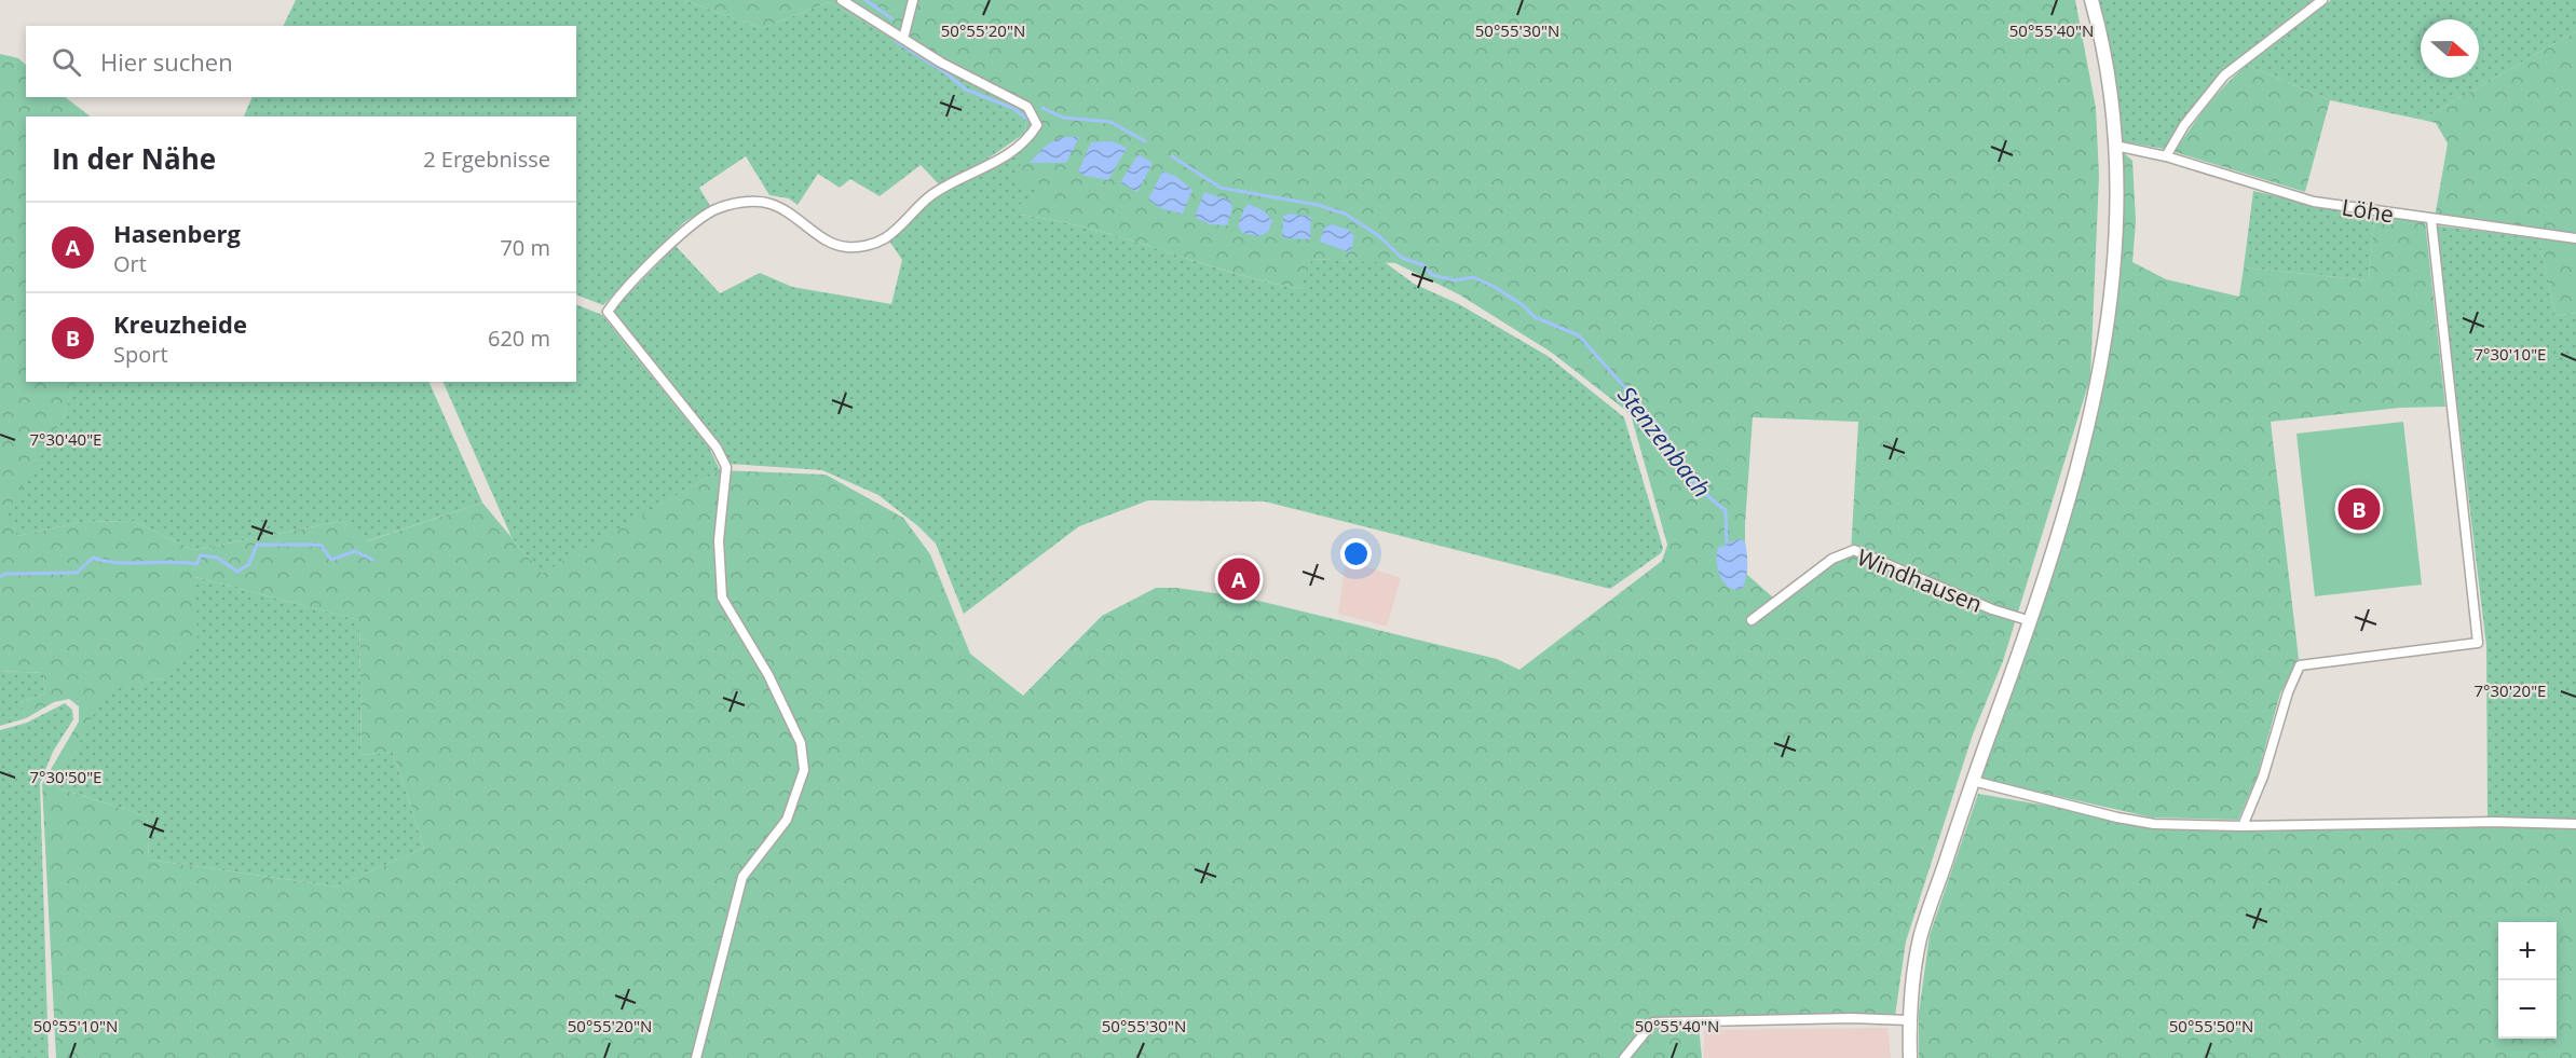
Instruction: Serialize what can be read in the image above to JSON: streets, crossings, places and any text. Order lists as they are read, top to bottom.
{
  "streets": {
    "street": ["Löhe", "Windhausen"]
  },
  "water": ["Stenzenbach"],
  "north": "right",
  "page": {
    "search": "Hier suchen",
    "heading": ["In der Nähe", "2 Ergebnisse"],
    "list": [
      {
        "mark": "A",
        "name": "Hasenberg",
        "note": "Ort",
        "value": "70 m"
      },
      {
        "mark": "B",
        "name": "Kreuzheide",
        "note": "Sport",
        "value": "620 m"
      }
    ],
    "pins": ["B", "A"],
    "map_buttons": ["+", "−"]
  },
  "coordinates": [
    "50°55'20\"N",
    "50°55'30\"N",
    "50°55'40\"N",
    "7°30'10\"E",
    "7°30'40\"E",
    "7°30'20\"E",
    "7°30'50\"E",
    "50°55'10\"N",
    "50°55'50\"N"
  ]
}
